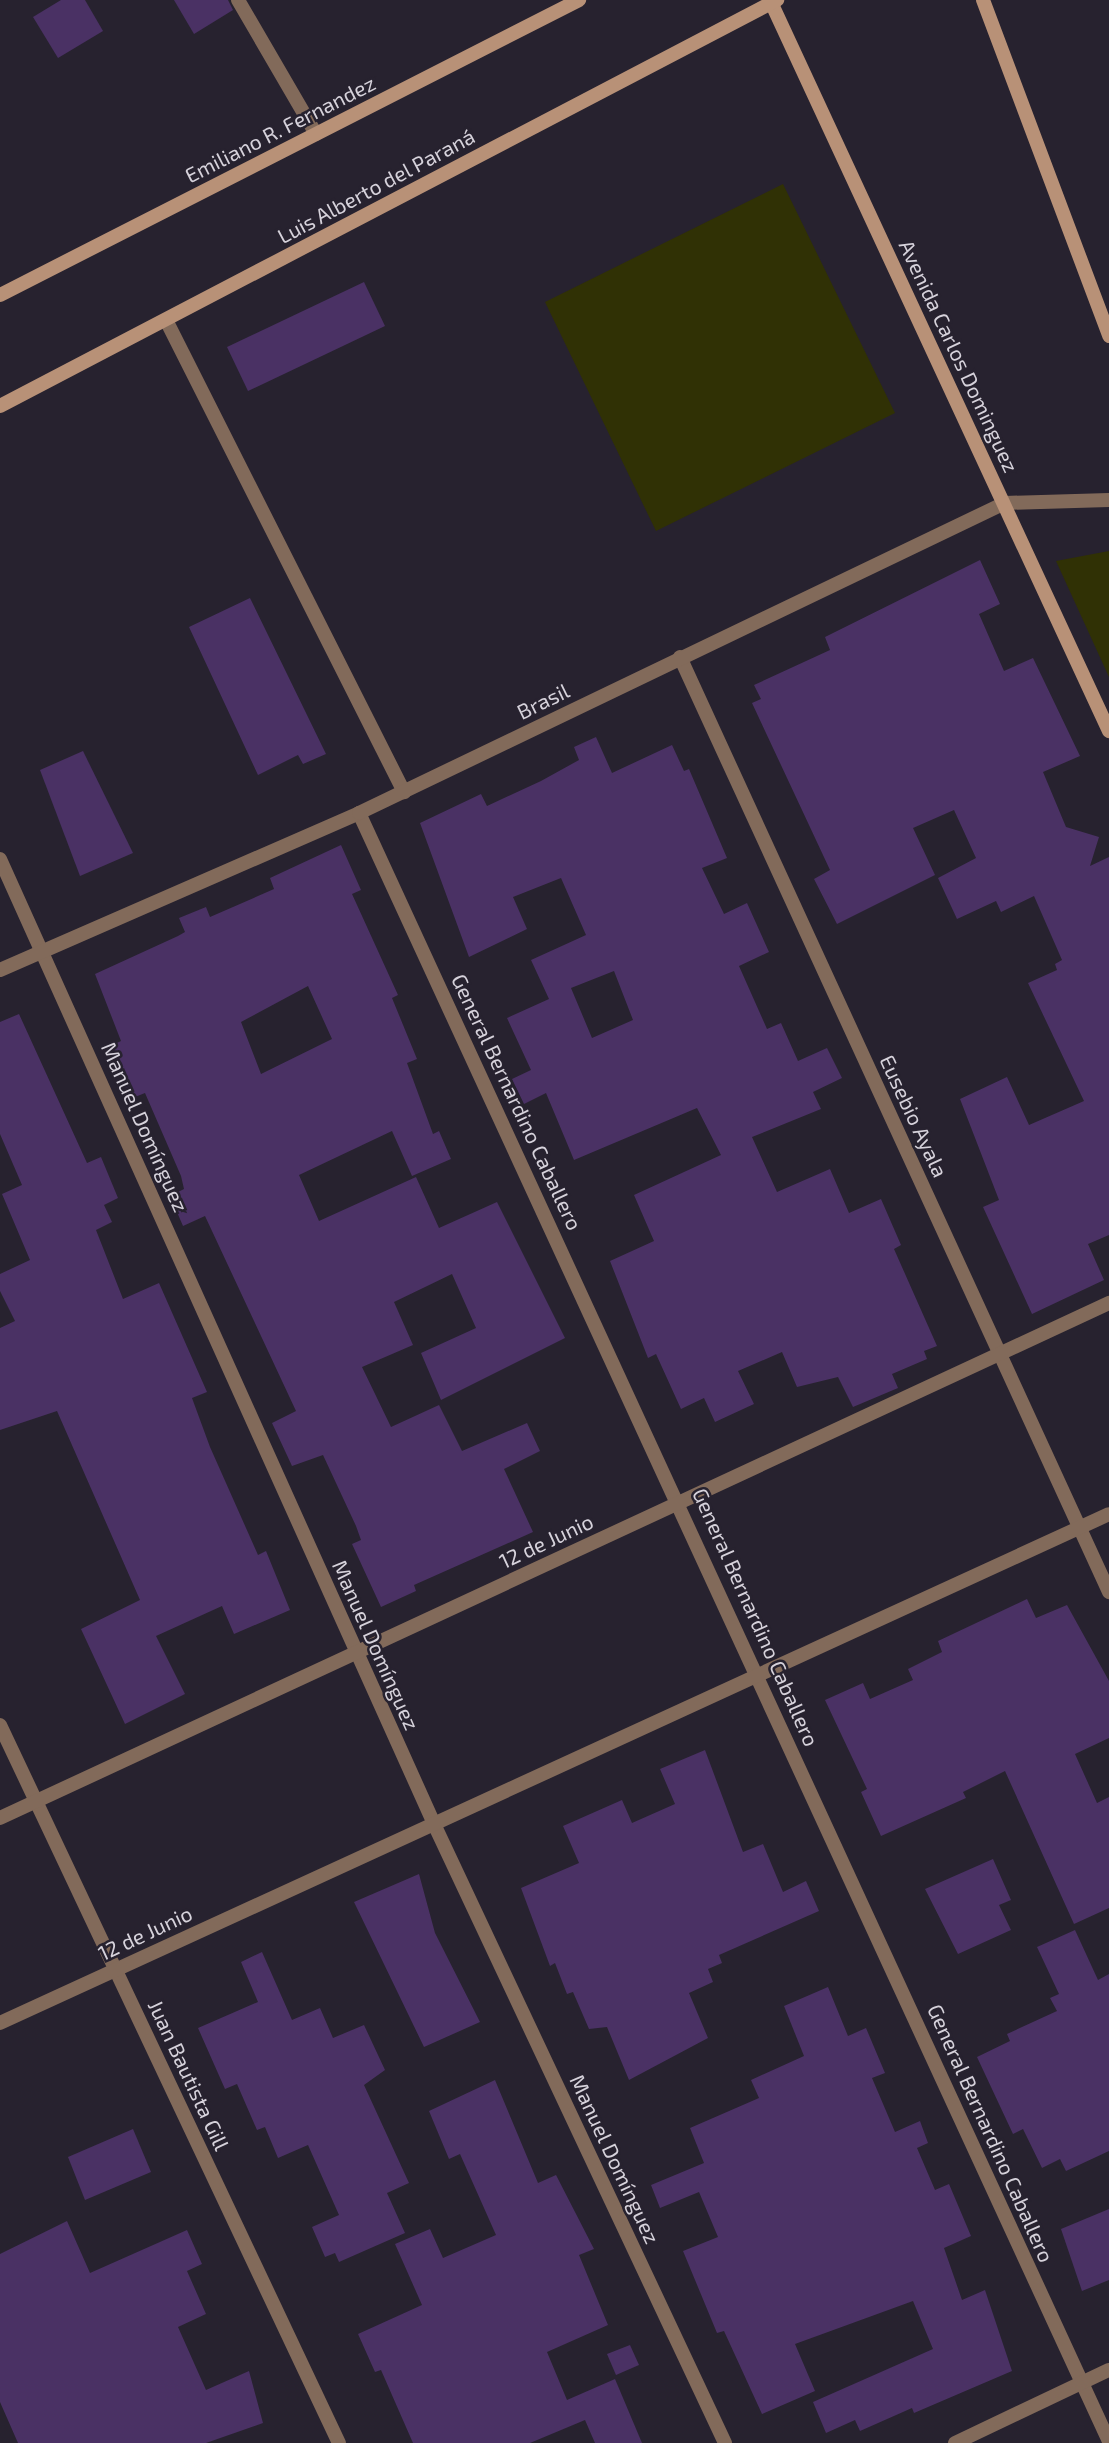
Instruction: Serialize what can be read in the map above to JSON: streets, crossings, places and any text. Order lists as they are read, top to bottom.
{
  "streets": {
    "main road": ["Emiliano R. Fernandez", "Luis Alberto del Paraná", "Avenida Carlos Dominguez"],
    "street": [
      "Brasil",
      "General Bernardino Caballero",
      "Eusebio Ayala",
      "Manuel Domínguez",
      "12 de Junio",
      "Juan Bautista Gill"
    ]
  },
  "crossings": [
    ["Luis Alberto del Paraná", "Avenida Carlos Dominguez"],
    ["Avenida Carlos Dominguez", "Brasil"],
    ["Brasil", "General Bernardino Caballero"],
    ["Brasil", "Eusebio Ayala"],
    ["Brasil", "Manuel Domínguez"],
    ["General Bernardino Caballero", "12 de Junio"],
    ["Eusebio Ayala", "12 de Junio"],
    ["Manuel Domínguez", "12 de Junio"],
    ["12 de Junio", "Juan Bautista Gill"]
  ]
}
